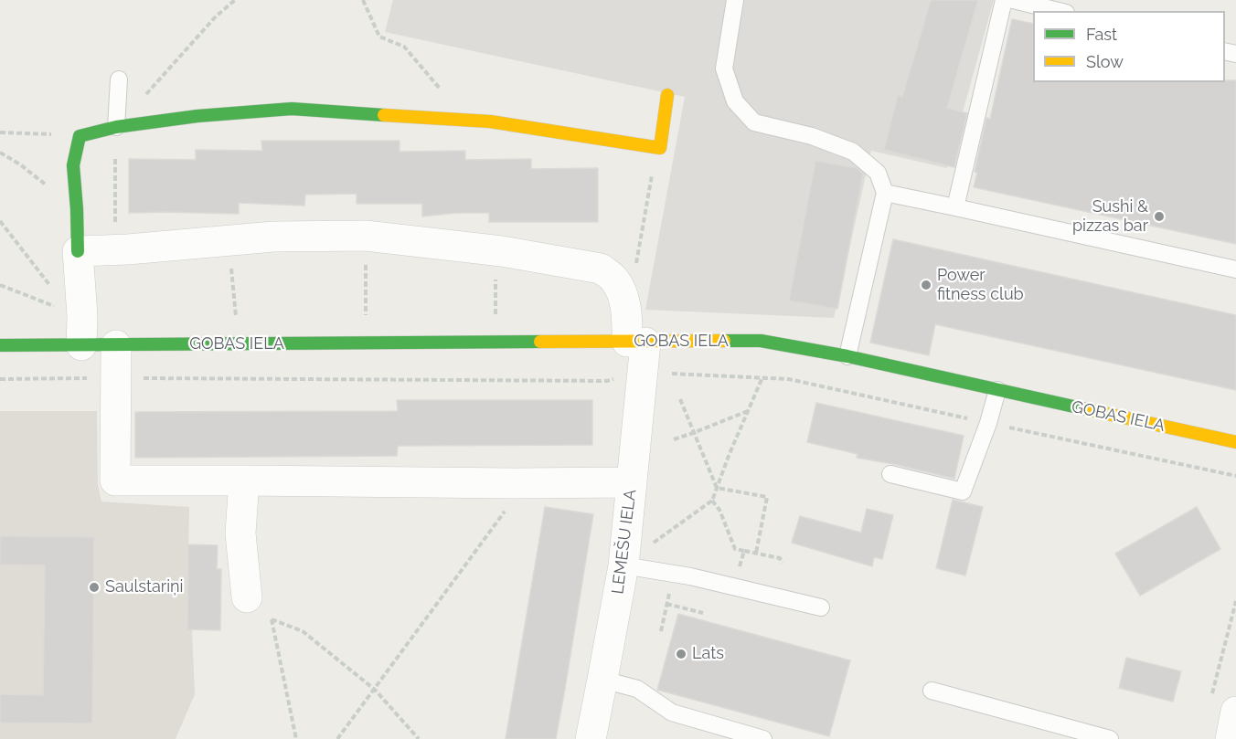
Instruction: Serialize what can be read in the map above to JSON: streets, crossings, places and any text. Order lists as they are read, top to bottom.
{
  "streets": {
    "street": ["GOBAS IELA", "LEMEŠU IELA"]
  },
  "crossings": [
    ["GOBAS IELA", "LEMEŠU IELA"]
  ],
  "places": [
    "Sushi & pizzas bar",
    "Power fitness club",
    "Saulstariņi",
    "Lats"
  ],
  "legend": ["Fast", "Slow"]
}
